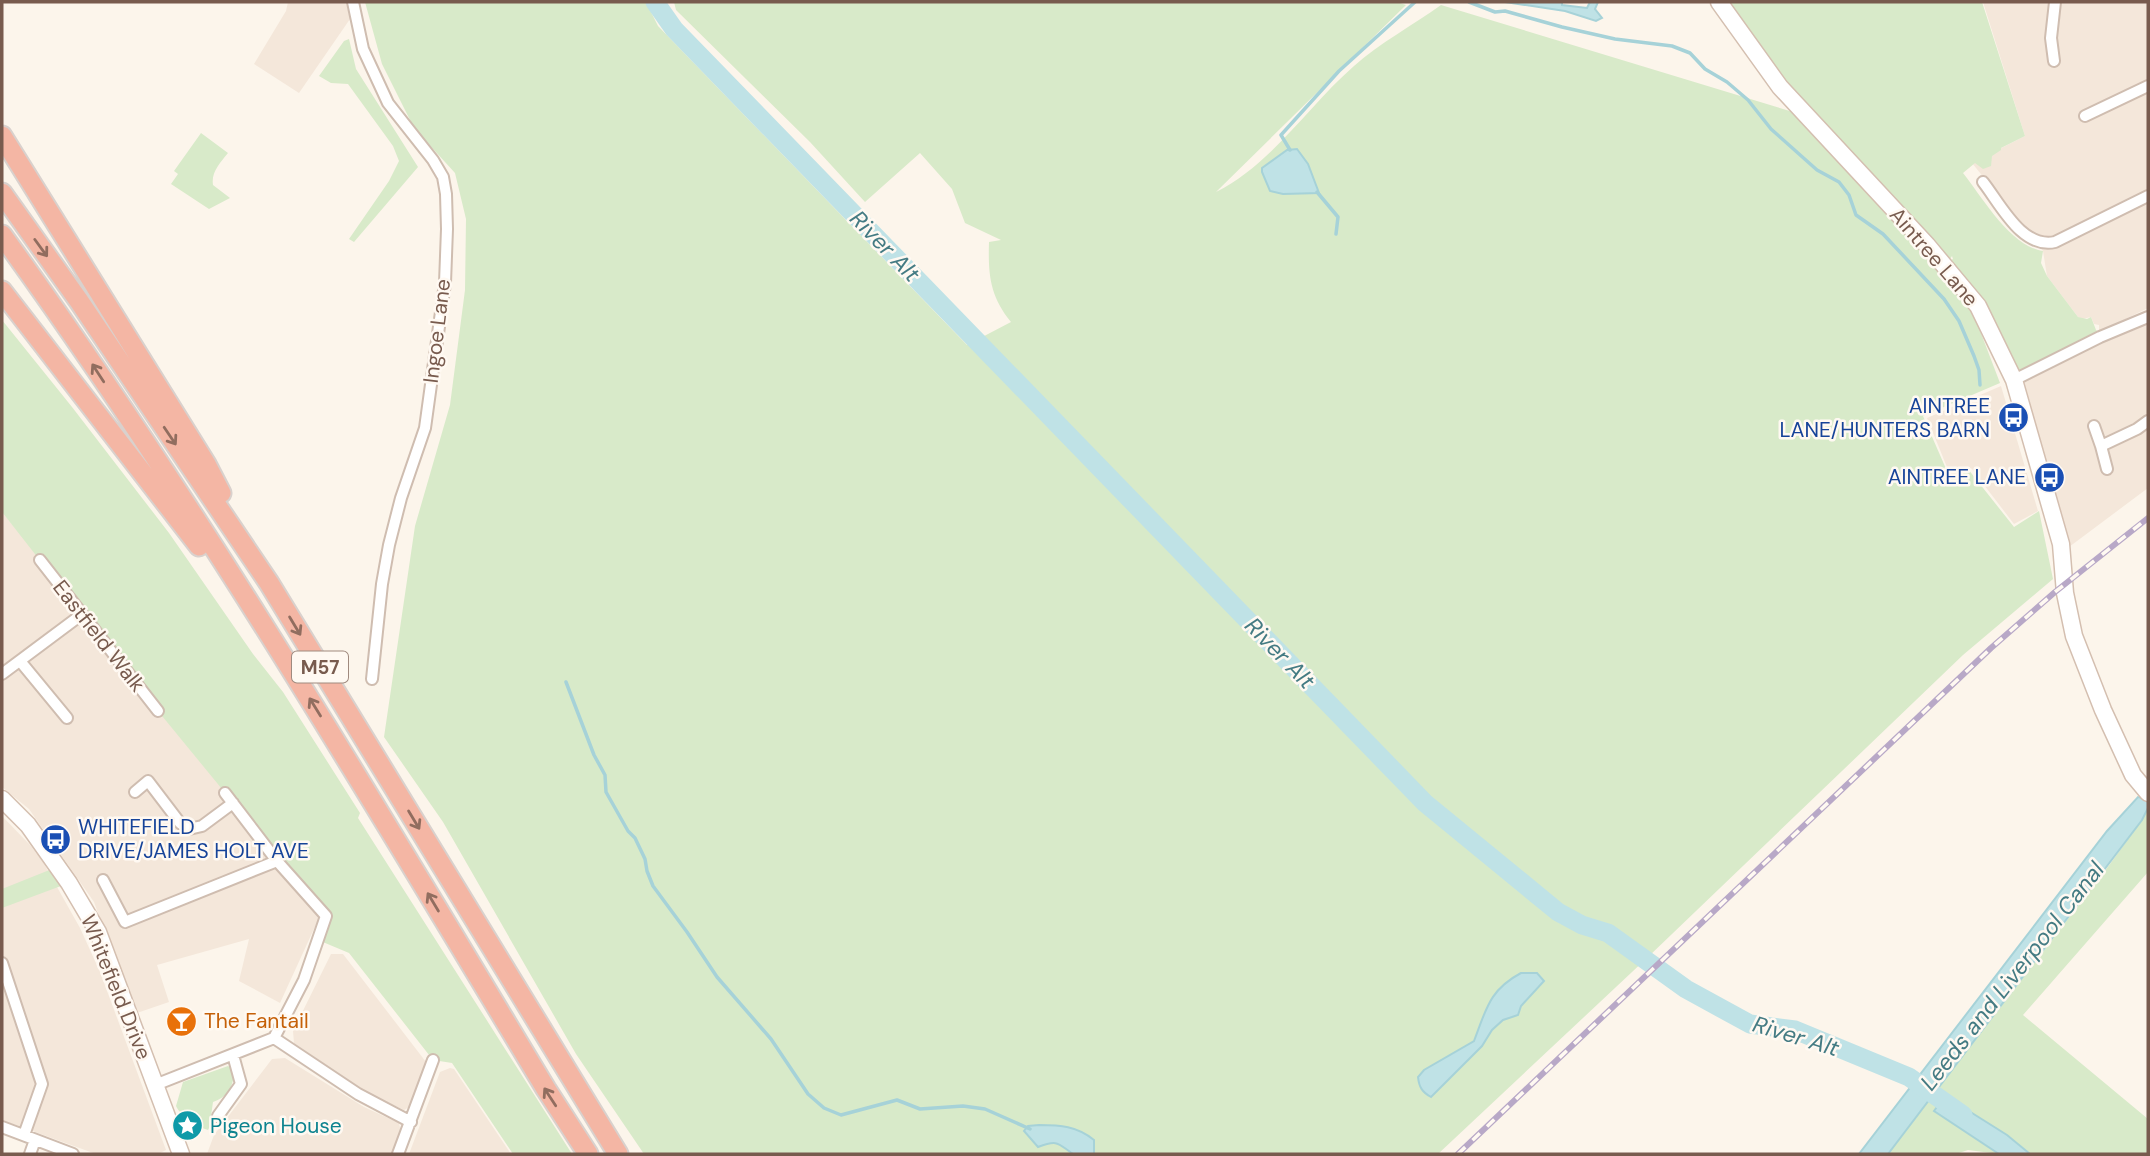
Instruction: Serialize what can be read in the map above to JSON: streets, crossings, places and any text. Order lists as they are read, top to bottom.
{
  "streets": {
    "highway": ["M57"],
    "main road": ["Aintree Lane", "Whitefield Drive"],
    "street": ["Ingoe Lane", "Eastfield Walk"]
  },
  "water": ["River Alt", "Leeds and Liverpool Canal"],
  "places": {
    "bus stop": ["AINTREE LANE/HUNTERS BARN", "AINTREE LANE", "WHITEFIELD DRIVE/JAMES HOLT AVE"],
    "bar": ["The Fantail"],
    "place": ["Pigeon House"]
  }
}
